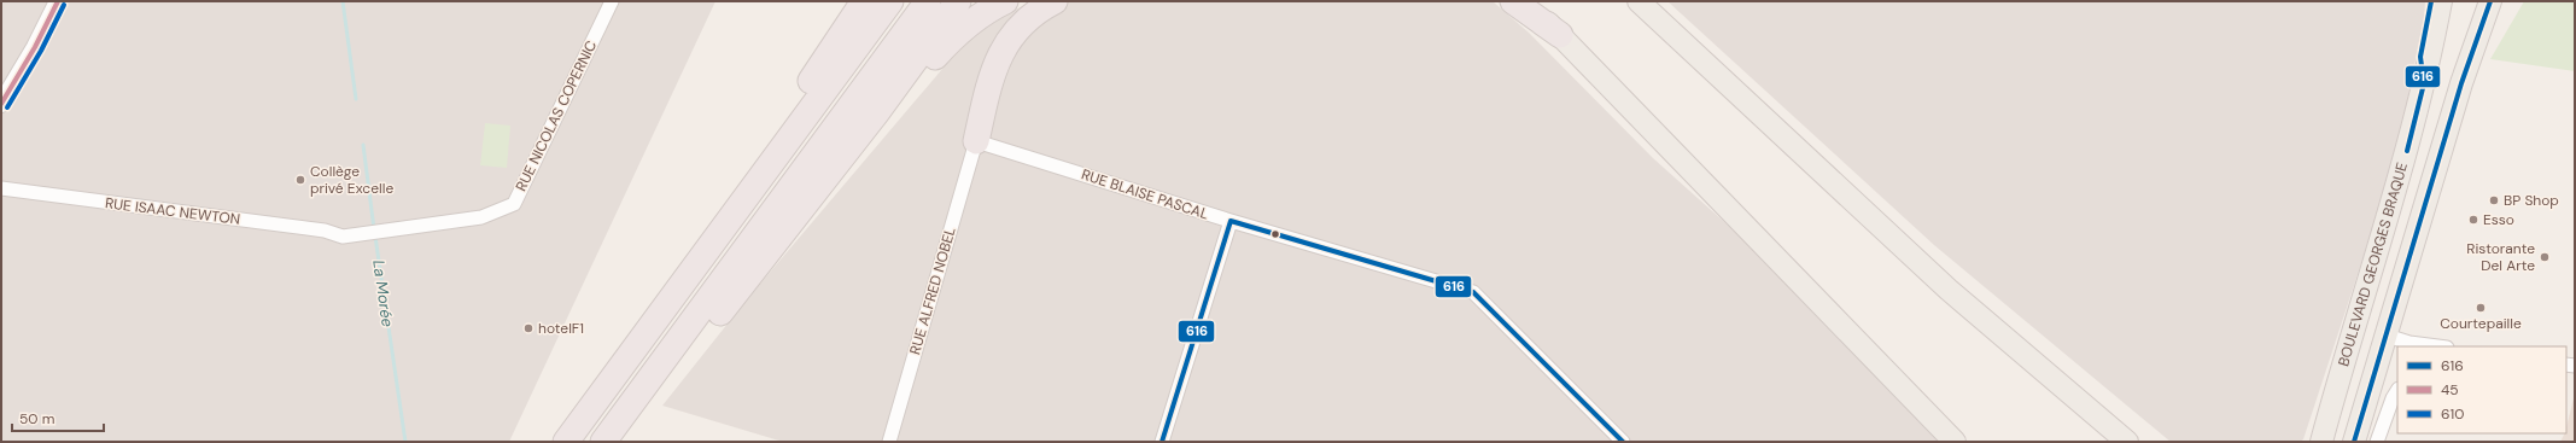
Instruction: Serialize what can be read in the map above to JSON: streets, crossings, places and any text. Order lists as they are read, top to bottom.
{
  "streets": {
    "main road": ["BOULEVARD GEORGES BRAQUE"],
    "street": [
      "RUE NICOLAS COPERNIC",
      "RUE BLAISE PASCAL",
      "RUE ISAAC NEWTON",
      "RUE ALFRED NOBEL"
    ]
  },
  "crossings": [
    ["RUE NICOLAS COPERNIC", "RUE ISAAC NEWTON"],
    ["RUE BLAISE PASCAL", "RUE ALFRED NOBEL"]
  ],
  "water": ["La Morée"],
  "places": [
    "Collège privé Excelle",
    "BP Shop",
    "Esso",
    "Ristorante Del Arte",
    "Courtepaille",
    "hotelF1"
  ],
  "lines": ["transit line 616", "transit line 45", "transit line 610"],
  "legend": ["616", "45", "610"],
  "scale_bar": "50 m"
}
